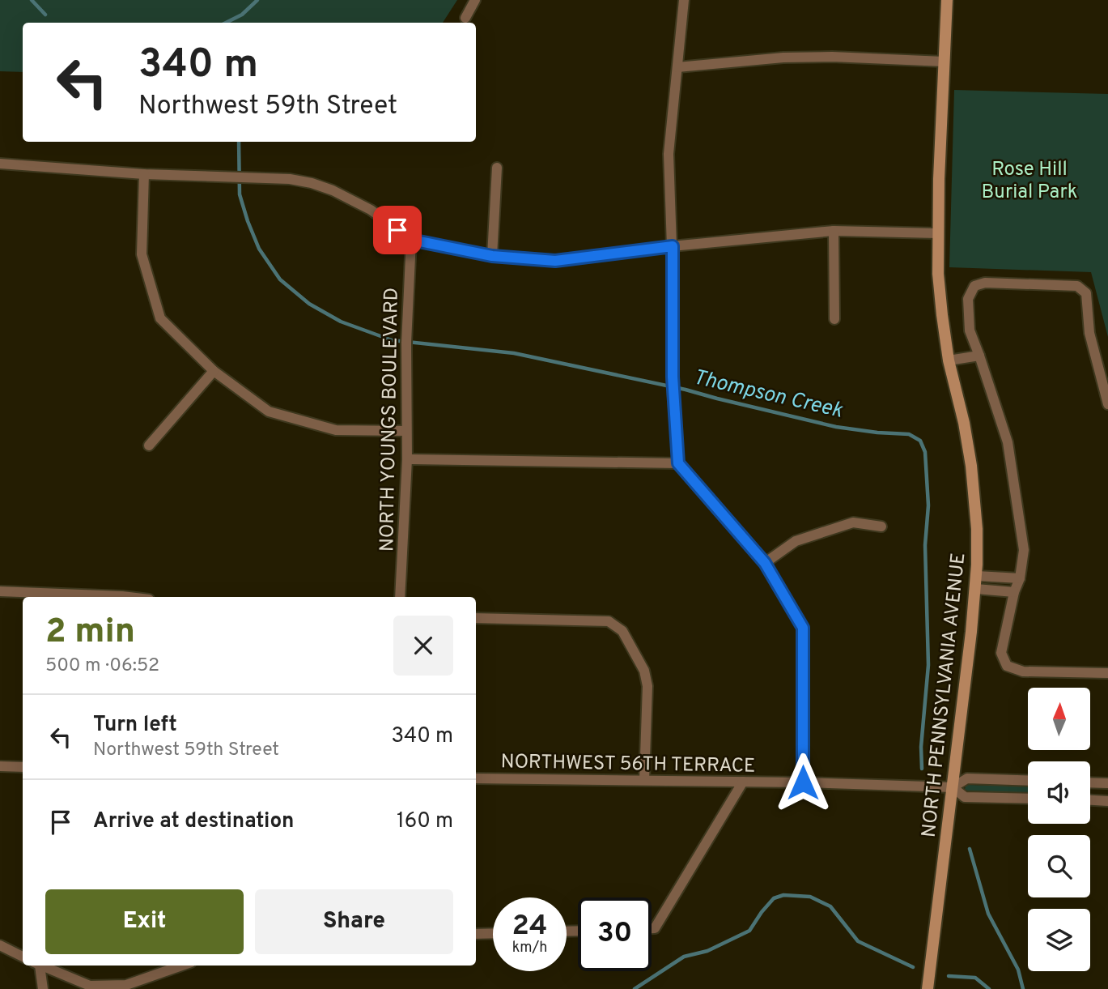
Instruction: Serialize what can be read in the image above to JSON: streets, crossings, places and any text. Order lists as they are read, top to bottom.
{
  "streets": {
    "main road": ["NORTH PENNSYLVANIA AVENUE"],
    "street": ["NORTH YOUNGS BOULEVARD", "NORTHWEST 56TH TERRACE"]
  },
  "crossings": [
    ["NORTH PENNSYLVANIA AVENUE", "NORTHWEST 56TH TERRACE"]
  ],
  "water": ["Thompson Creek"],
  "parks": ["Rose Hill Burial Park"],
  "north": "top",
  "page": {
    "turn": ["340 m", "Northwest 59th Street"],
    "heading": ["2 min", "500 m · 06:52"],
    "list": [
      {
        "name": "Turn left",
        "note": "Northwest 59th Street",
        "value": "340 m"
      },
      {
        "name": "Arrive at destination",
        "value": "160 m"
      }
    ],
    "buttons": ["Exit", "Share"],
    "speed": "24 km/h",
    "limit": "30"
  }
}
